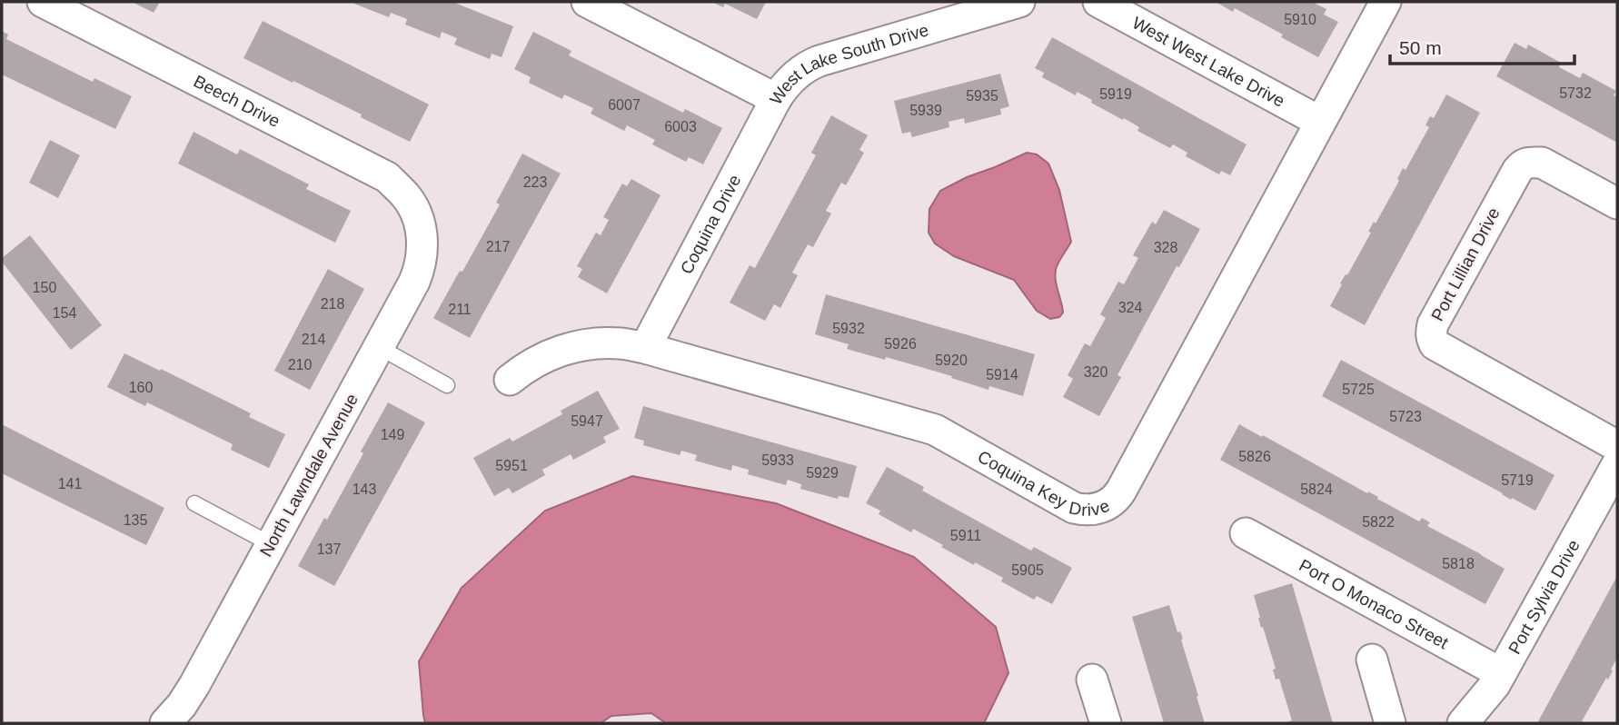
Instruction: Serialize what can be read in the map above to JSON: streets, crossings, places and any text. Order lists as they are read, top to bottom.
{
  "streets": {
    "street": [
      "West Lake South Drive",
      "West West Lake Drive",
      "Beech Drive",
      "Coquina Drive",
      "Port Lillian Drive",
      "Coquina Key Drive",
      "North Lawndale Avenue",
      "Port Sylvia Drive",
      "Port O Monaco Street"
    ]
  },
  "crossings": [
    ["West Lake South Drive", "Coquina Drive"],
    ["West West Lake Drive", "Coquina Key Drive"],
    ["Beech Drive", "North Lawndale Avenue"],
    ["Coquina Drive", "Coquina Key Drive"],
    ["Port Sylvia Drive", "Port O Monaco Street"]
  ],
  "house_numbers": [
    "5910",
    "5732",
    "5919",
    "5935",
    "6007",
    "5939",
    "6003",
    "223",
    "217",
    "328",
    "150",
    "218",
    "324",
    "211",
    "154",
    "5932",
    "214",
    "5926",
    "5920",
    "210",
    "320",
    "5914",
    "160",
    "5725",
    "5723",
    "5947",
    "149",
    "5826",
    "5933",
    "5951",
    "5929",
    "5719",
    "141",
    "143",
    "5824",
    "135",
    "5822",
    "5911",
    "137",
    "5818",
    "5905"
  ],
  "scale_bar": "50 m"
}
